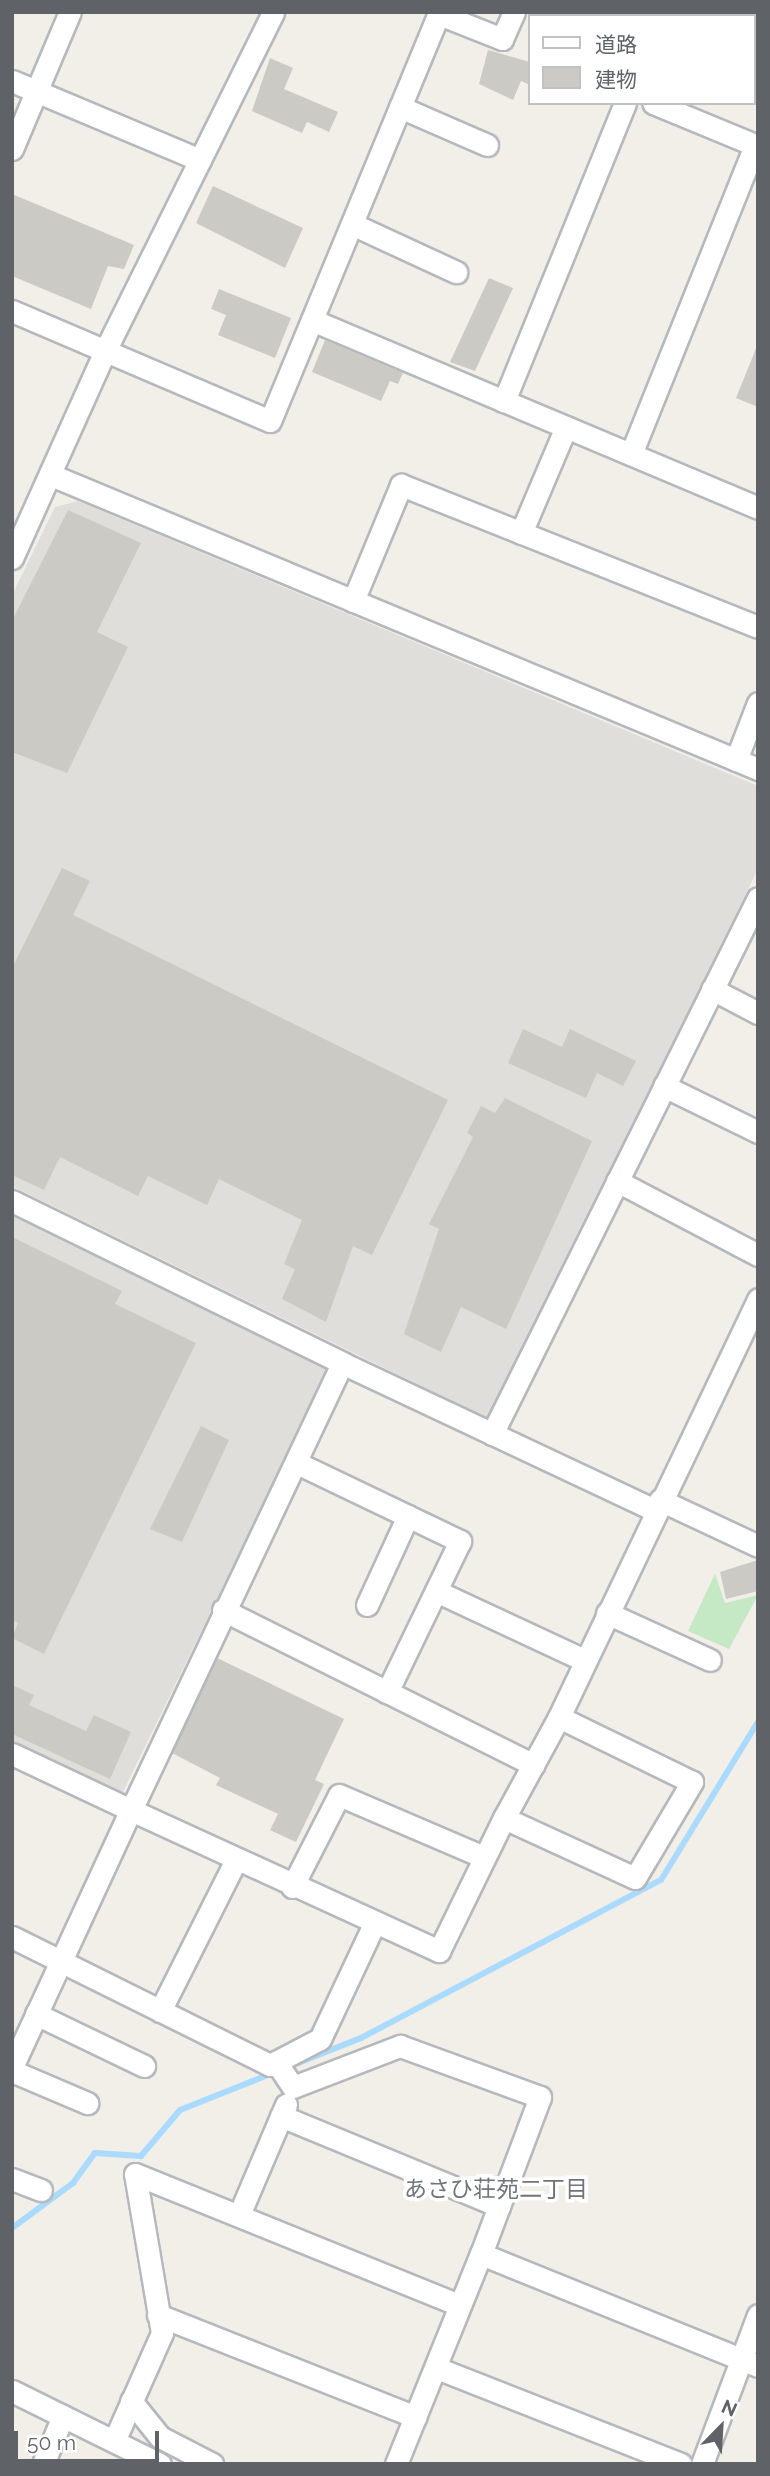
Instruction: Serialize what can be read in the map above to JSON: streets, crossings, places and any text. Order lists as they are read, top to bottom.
{
  "districts": ["あさひ荘苑二丁目"],
  "legend": ["道路", "建物"],
  "scale_bar": "50 m",
  "north": "top right"
}
